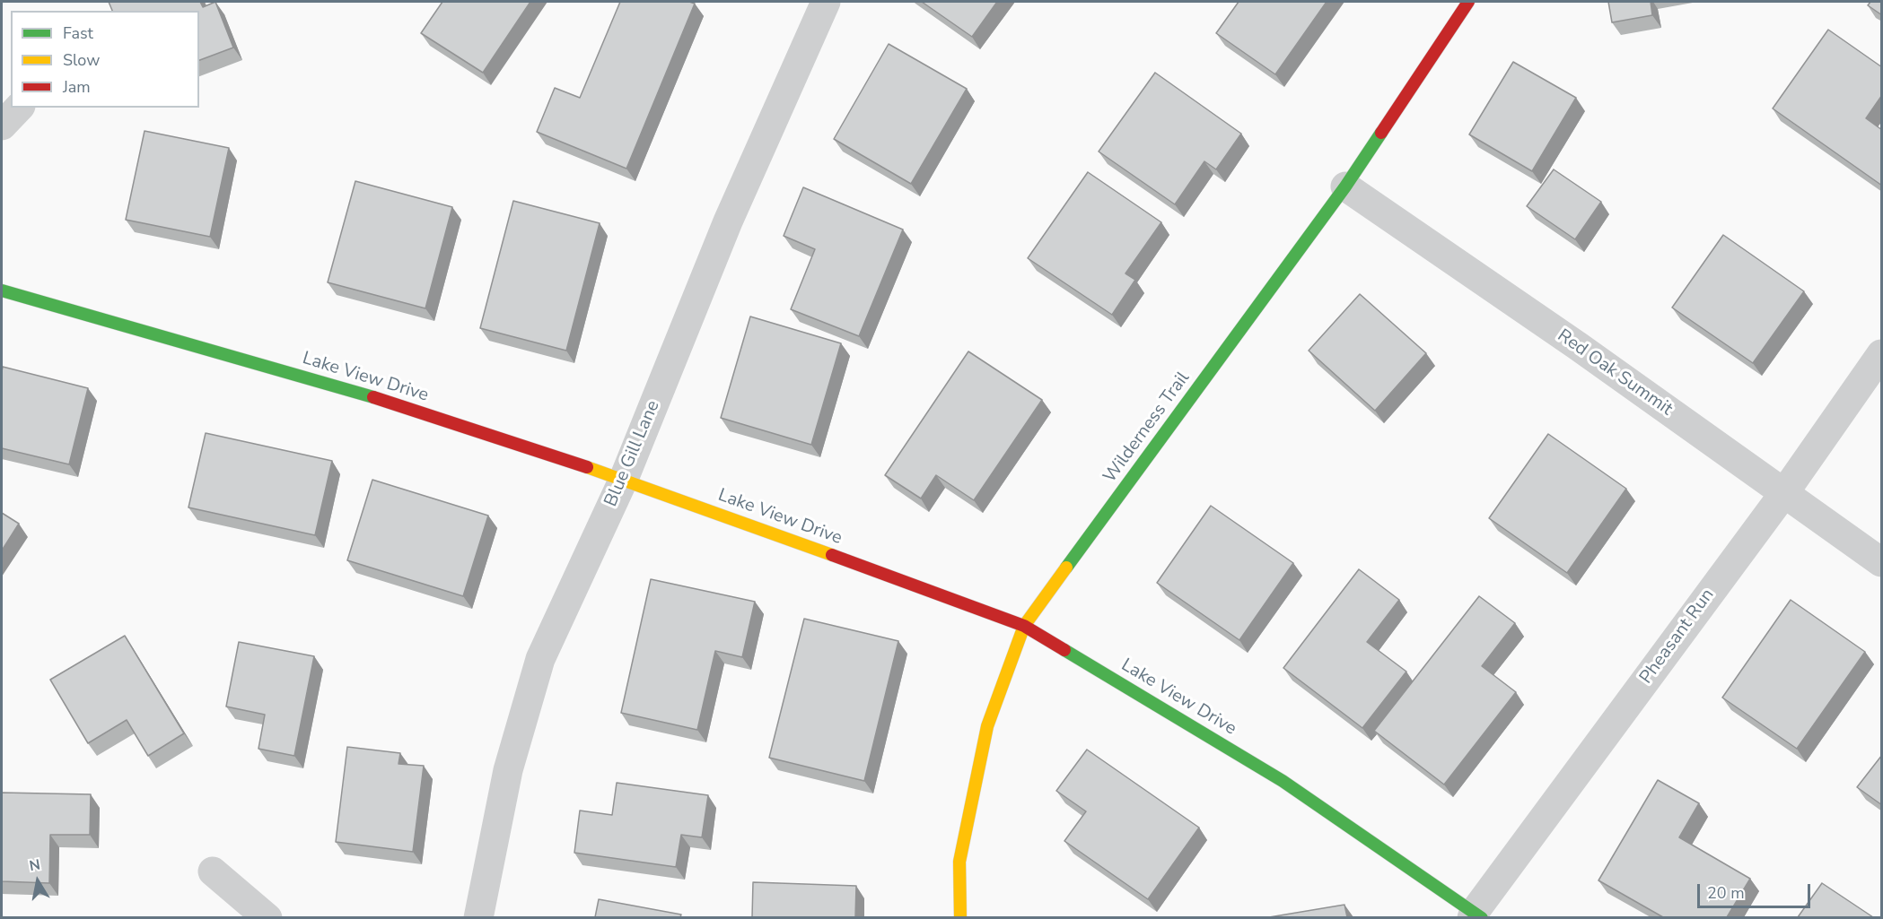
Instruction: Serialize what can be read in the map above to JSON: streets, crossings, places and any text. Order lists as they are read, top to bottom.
{
  "streets": {
    "street": [
      "Red Oak Summit",
      "Lake View Drive",
      "Wilderness Trail",
      "Blue Gill Lane",
      "Pheasant Run"
    ]
  },
  "crossings": [
    ["Red Oak Summit", "Wilderness Trail"],
    ["Red Oak Summit", "Pheasant Run"],
    ["Lake View Drive", "Wilderness Trail"],
    ["Lake View Drive", "Blue Gill Lane"],
    ["Lake View Drive", "Pheasant Run"]
  ],
  "legend": ["Fast", "Slow", "Jam"],
  "scale_bar": "20 m",
  "north": "top"
}
